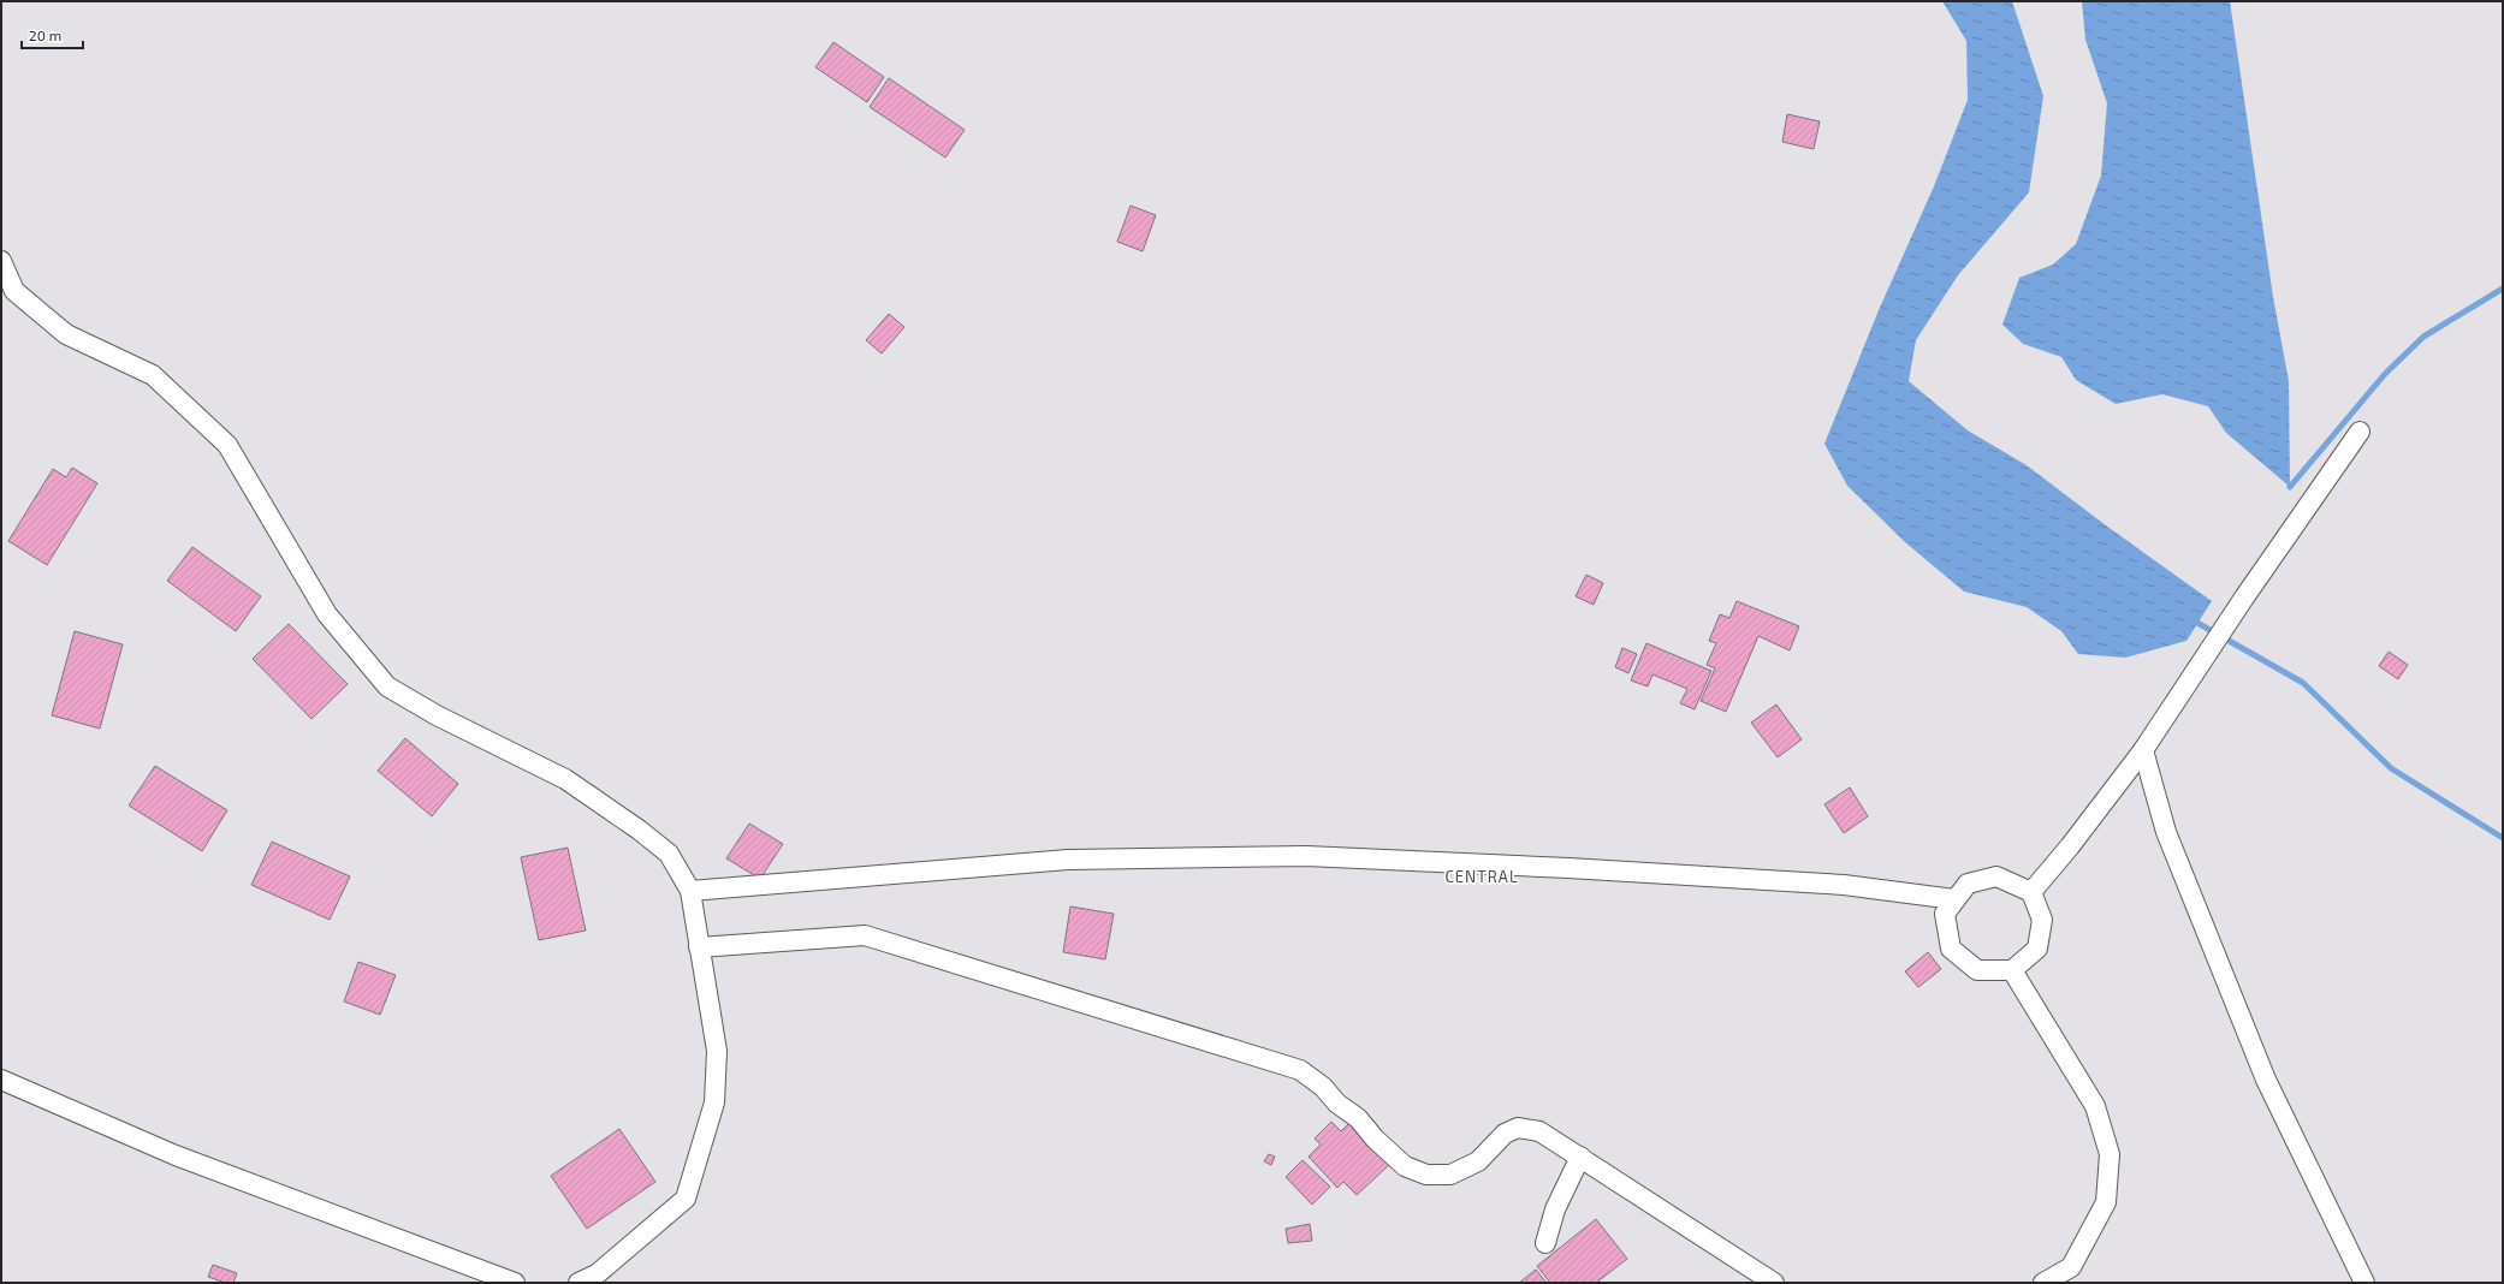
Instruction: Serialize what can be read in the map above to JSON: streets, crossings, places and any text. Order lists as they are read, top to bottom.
{
  "districts": ["CENTRAL"],
  "scale_bar": "20 m"
}
